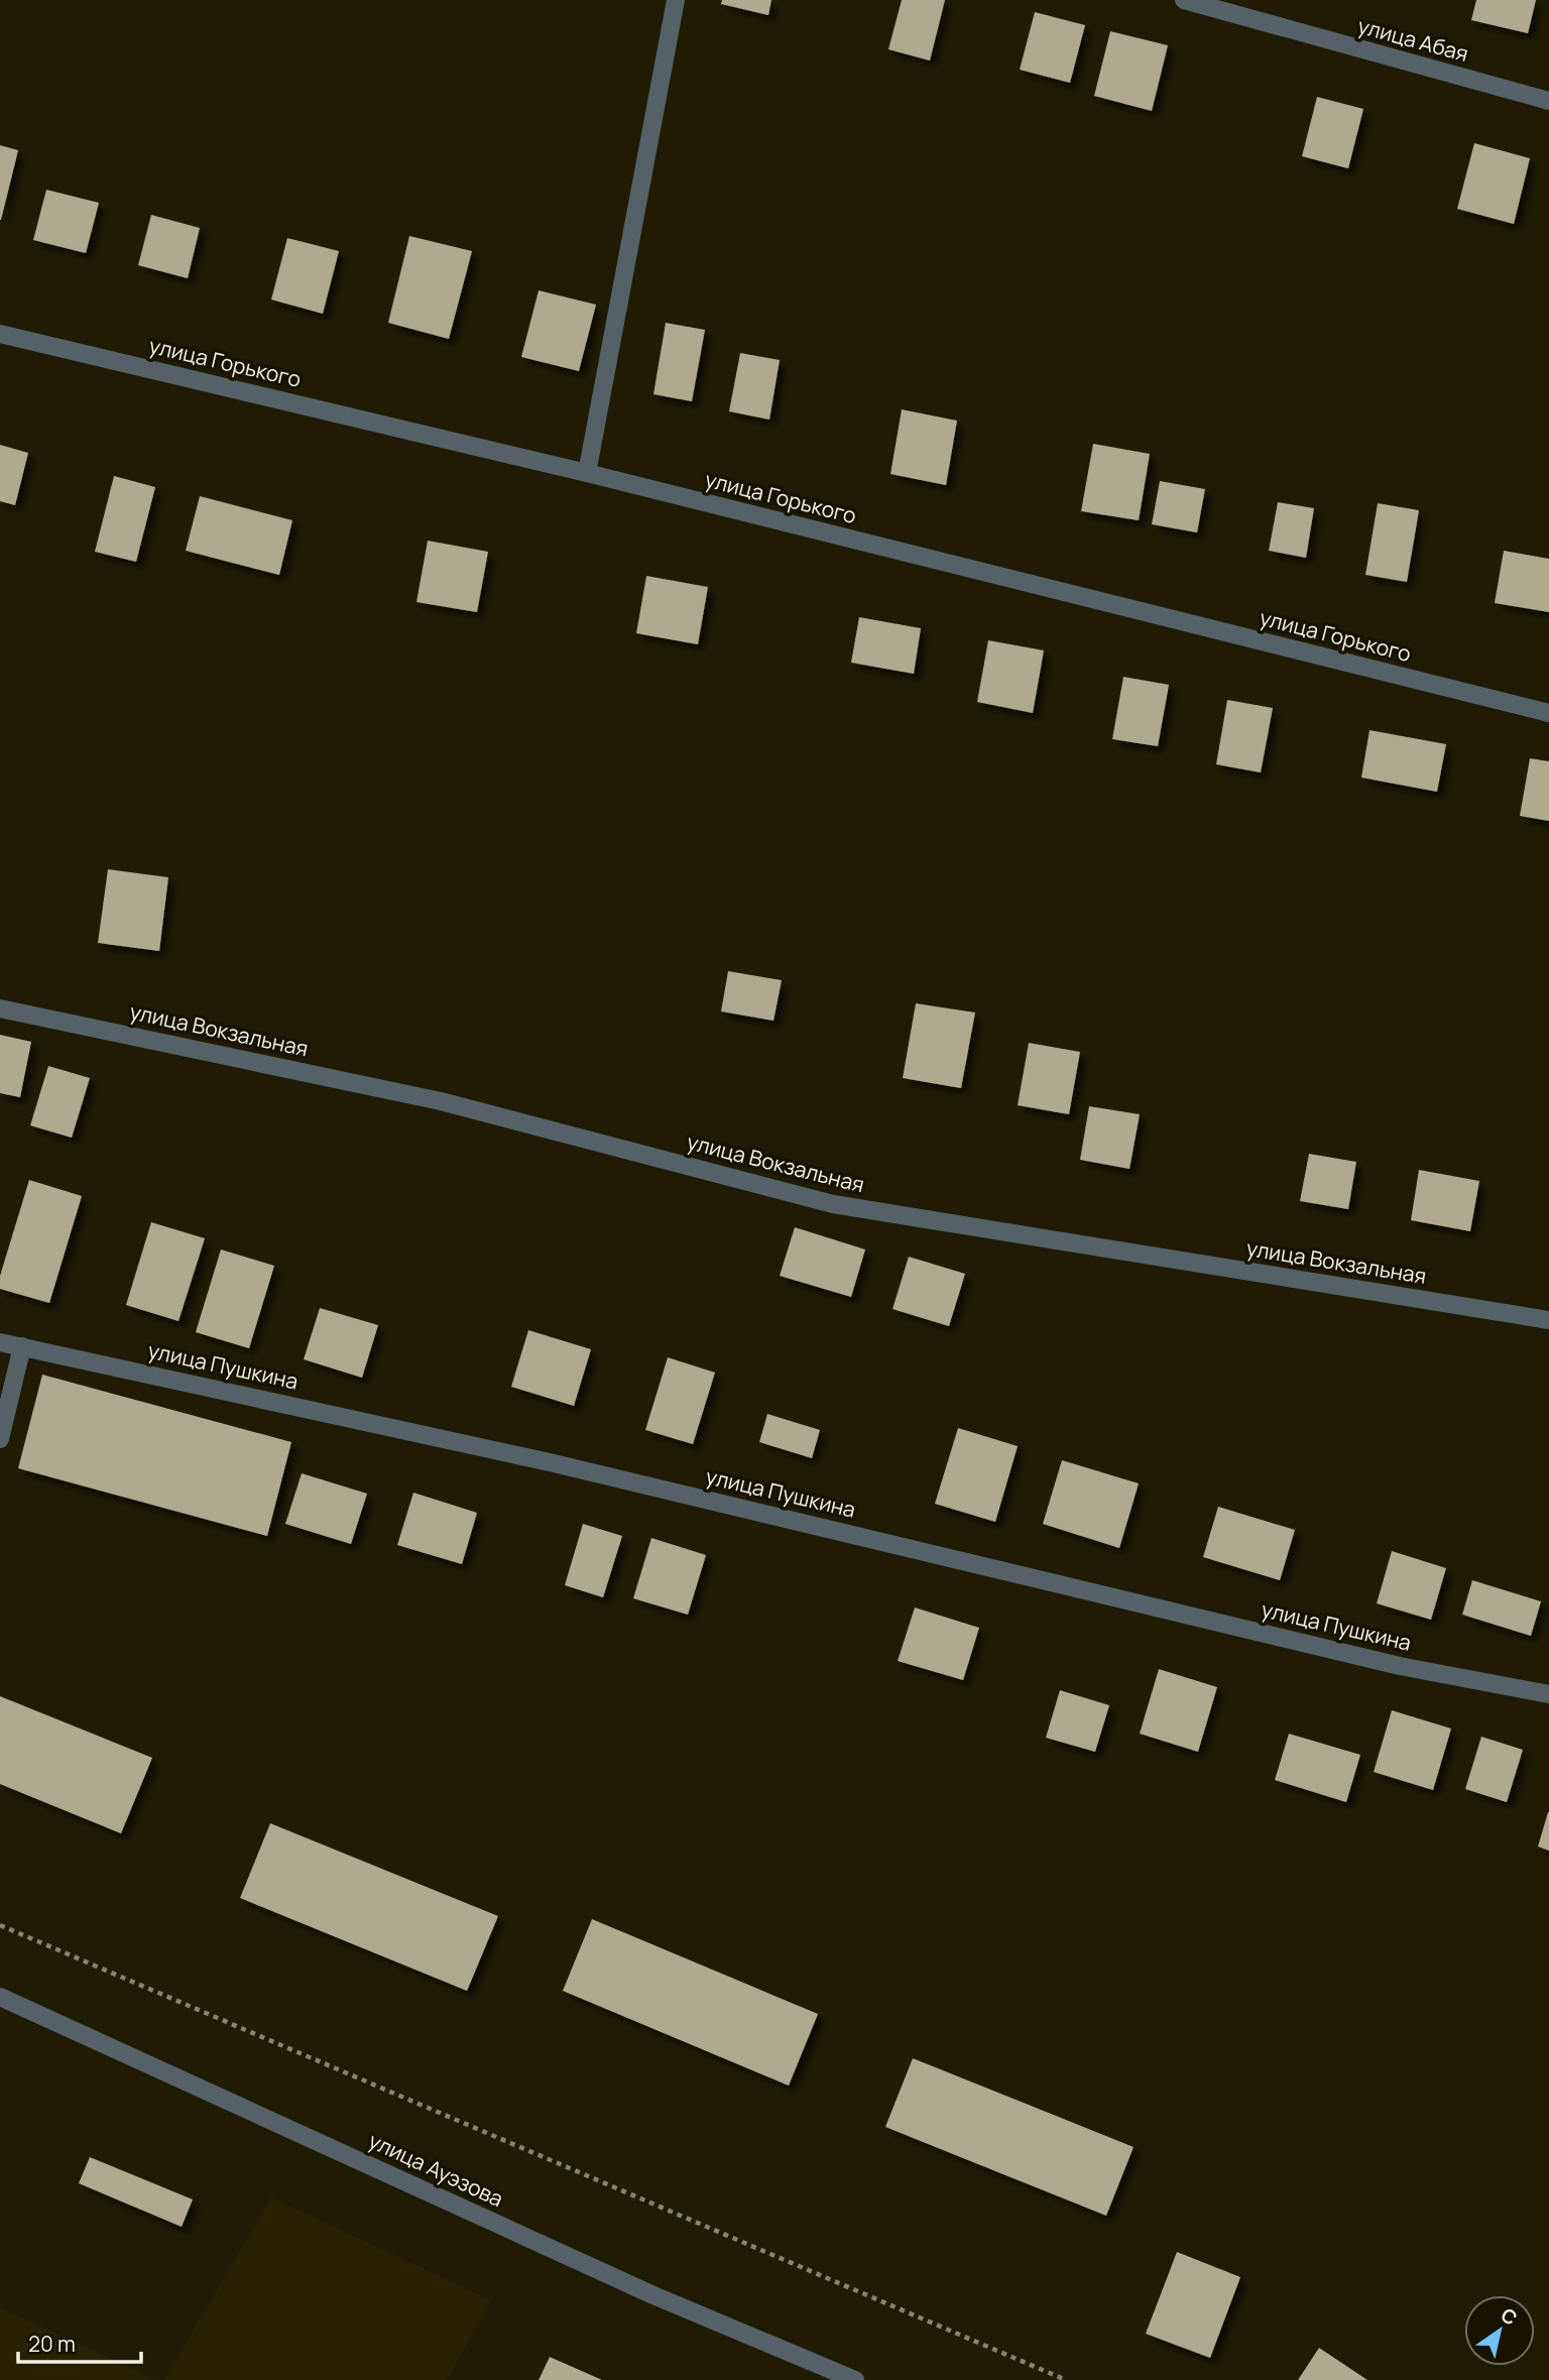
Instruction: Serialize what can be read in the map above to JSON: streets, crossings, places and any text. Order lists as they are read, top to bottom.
{
  "streets": {
    "street": [
      "улица Абая",
      "улица Горького",
      "улица Вокзальная",
      "улица Пушкина",
      "улица Ауэзова"
    ]
  },
  "scale_bar": "20 m",
  "north": "top right"
}
